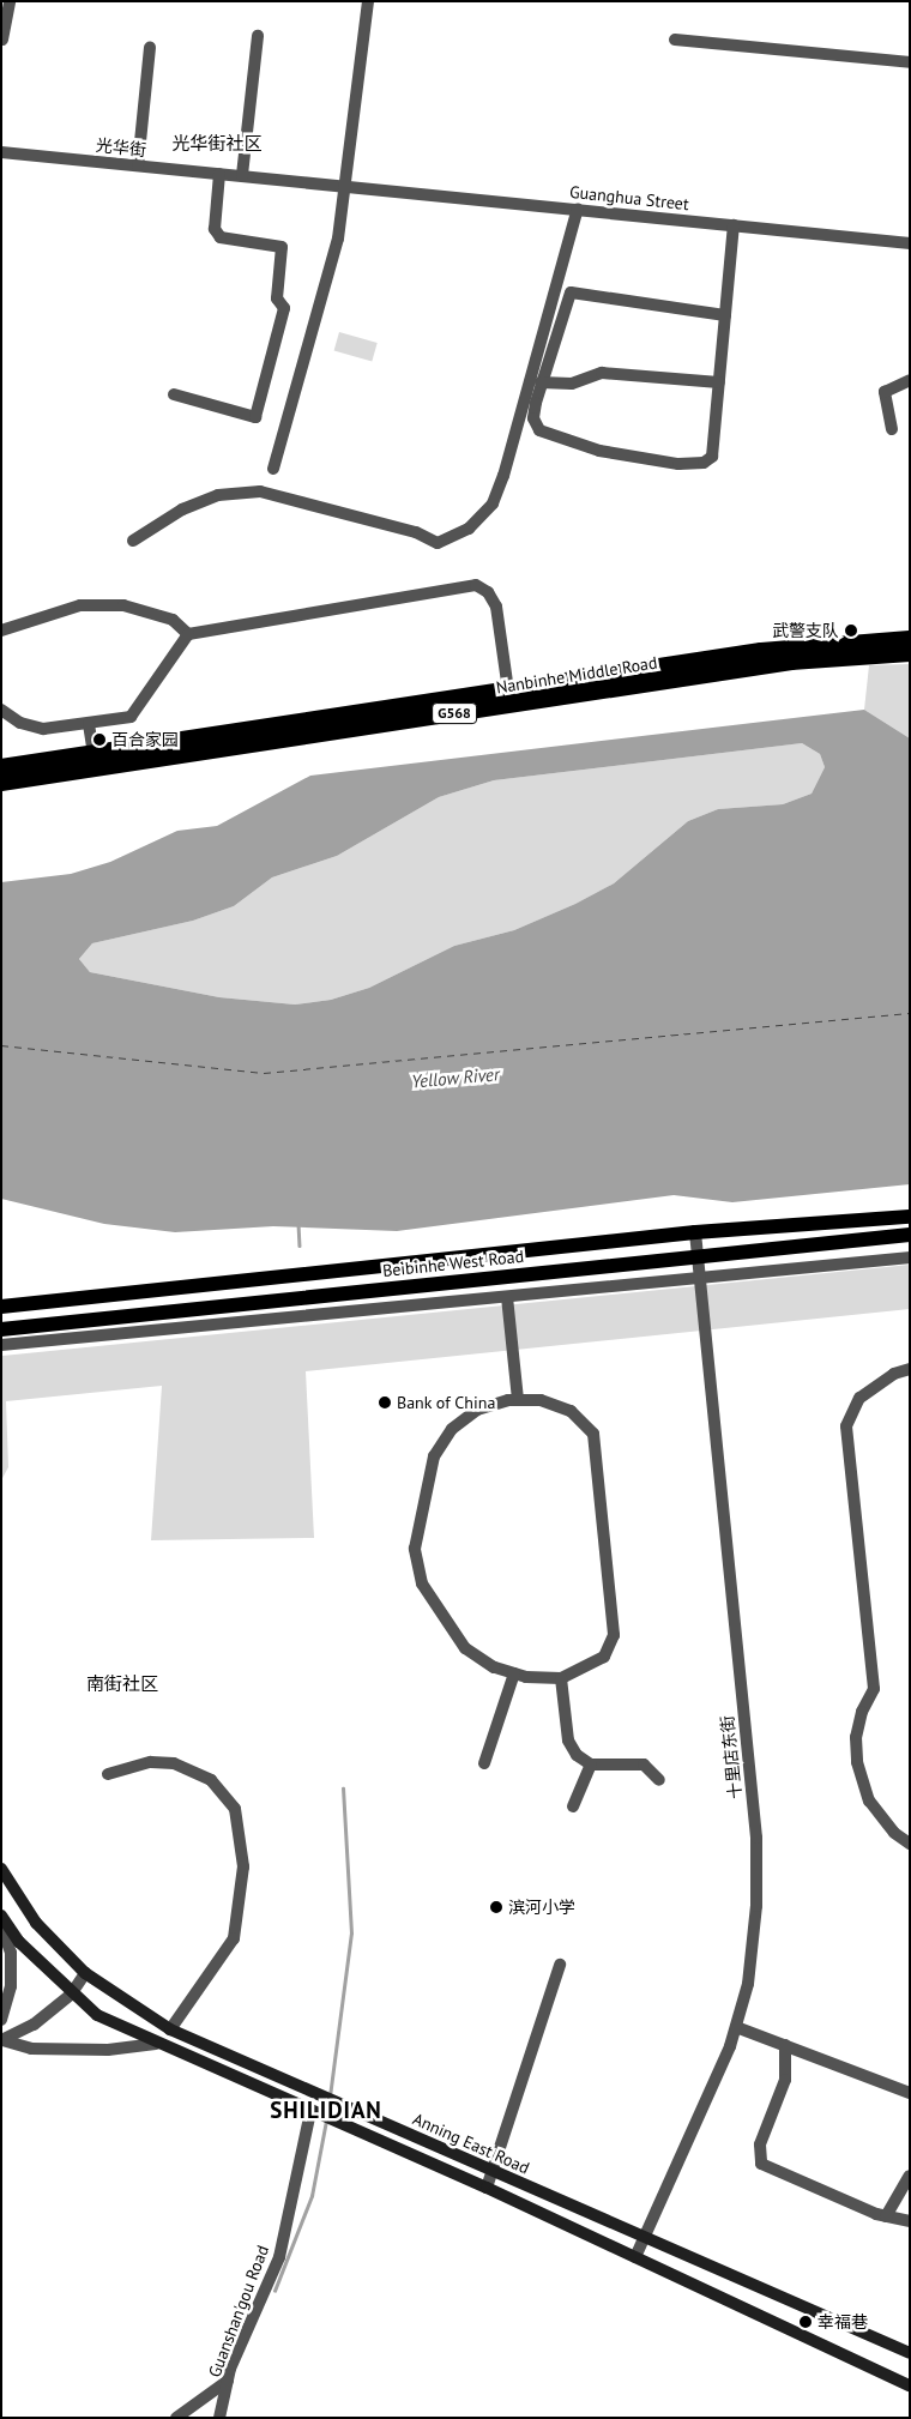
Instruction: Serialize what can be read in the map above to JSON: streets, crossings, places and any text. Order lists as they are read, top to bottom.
{
  "streets": {
    "highway": ["Nanbinhe Middle Road", "G568"],
    "main road": ["Beibinhe West Road", "Anning East Road"],
    "street": [
      "光华街",
      "Guanghua Street",
      "十里店东街",
      "Guanshan'gou Road"
    ]
  },
  "crossings": [
    ["光华街", "Guanghua Street"],
    ["Beibinhe West Road", "十里店东街"],
    ["十里店东街", "Anning East Road"],
    ["Anning East Road", "Guanshan'gou Road"]
  ],
  "districts": ["光华街社区", "南街社区", "SHILIDIAN"],
  "water": ["Yellow River"],
  "places": [
    "武警支队",
    "百合家园",
    "Bank of China",
    "滨河小学",
    "幸福巷"
  ]
}
